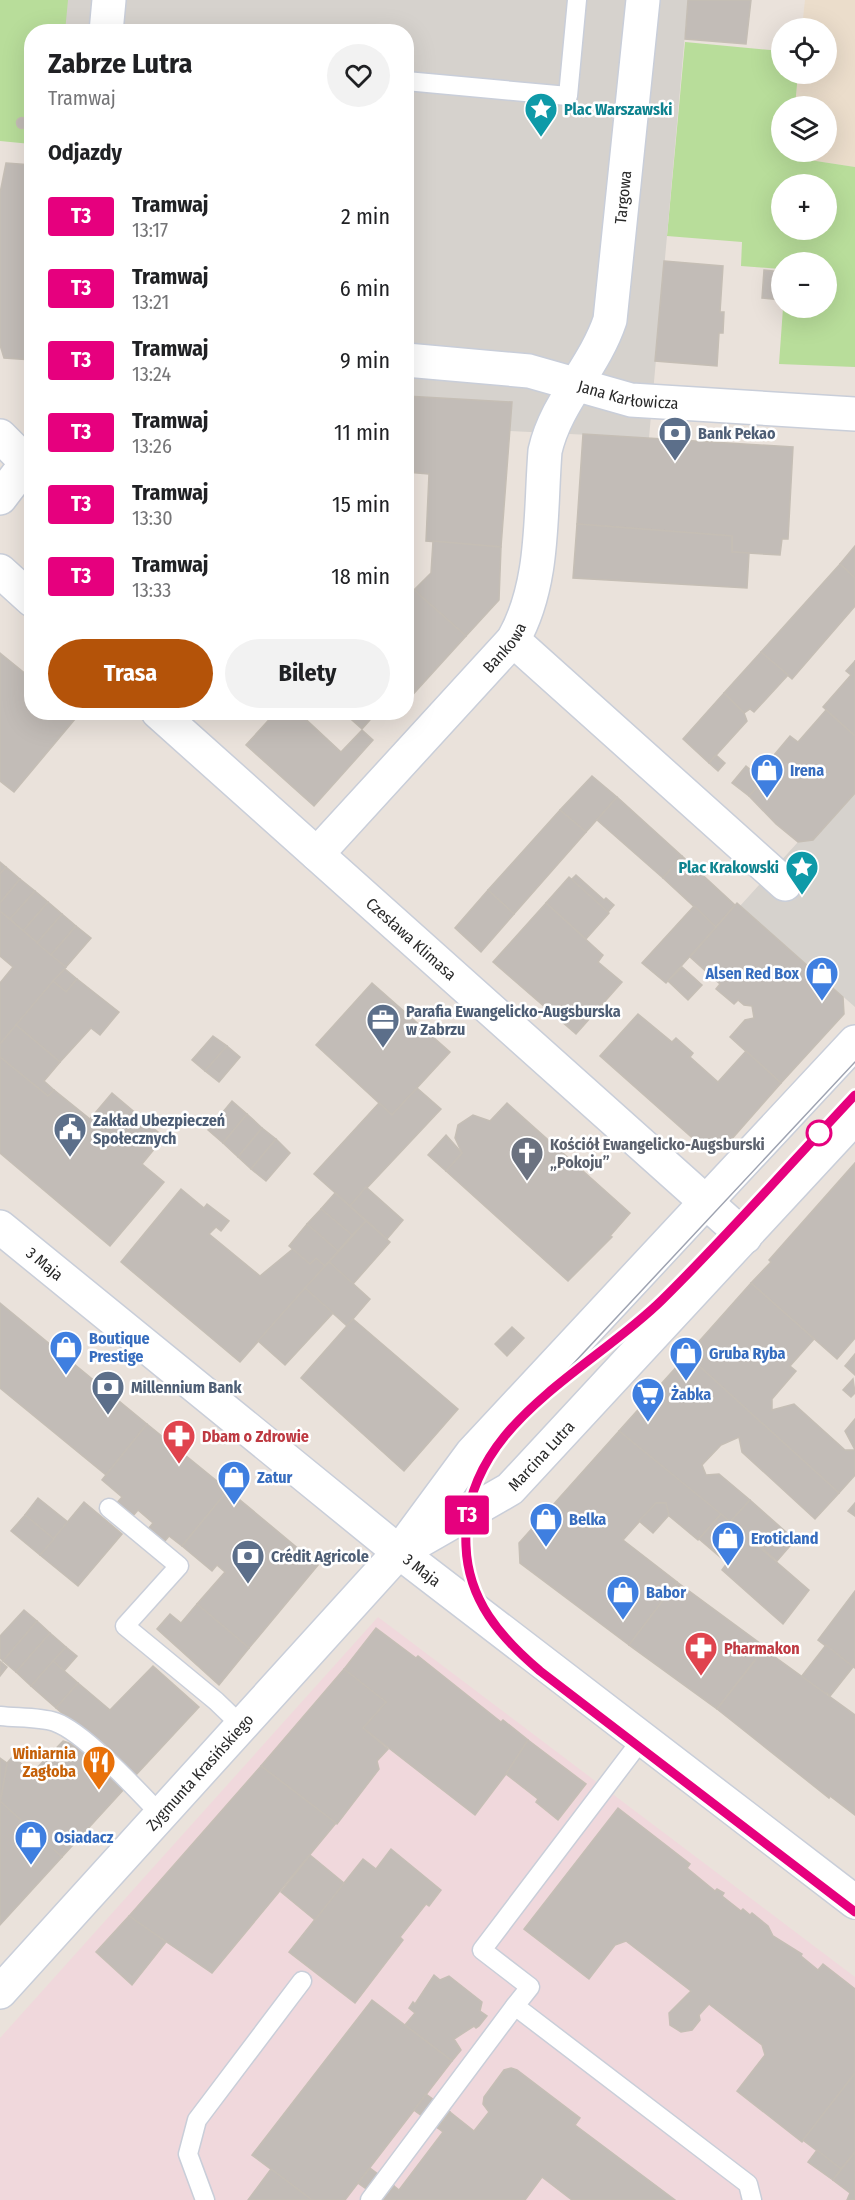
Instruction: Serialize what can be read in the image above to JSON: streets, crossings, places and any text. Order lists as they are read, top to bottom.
{
  "streets": {
    "street": [
      "Targowa",
      "Jana Karłowicza",
      "Bankowa",
      "Czesława Klimasa",
      "3 Maja",
      "Marcina Lutra",
      "Zygmunta Krasińskiego"
    ]
  },
  "crossings": [
    ["Targowa", "Jana Karłowicza"],
    ["Targowa", "Bankowa"],
    ["Jana Karłowicza", "Bankowa"],
    ["Bankowa", "Czesława Klimasa"],
    ["Czesława Klimasa", "Marcina Lutra"],
    ["3 Maja", "Marcina Lutra"],
    ["3 Maja", "Zygmunta Krasińskiego"],
    ["Marcina Lutra", "Zygmunta Krasińskiego"]
  ],
  "places": {
    "place": ["Plac Warszawski", "Plac Krakowski"],
    "bank": ["Bank Pekao", "Millennium Bank", "Crédit Agricole"],
    "shop": [
      "Irena",
      "Alsen Red Box",
      "Boutique Prestige",
      "Gruba Ryba",
      "Zatur",
      "Belka",
      "Eroticland",
      "Babor",
      "Osiadacz"
    ],
    "office": ["Parafia Ewangelicko-Augsburska w Zabrzu"],
    "public building": ["Zakład Ubezpieczeń Społecznych"],
    "church": ["Kościół Ewangelicko-Augsburski „Pokoju”"],
    "supermarket": ["Żabka"],
    "pharmacy": ["Dbam o Zdrowie", "Pharmakon"],
    "restaurant": ["Winiarnia Zagłoba"]
  },
  "lines": ["tram line T3"],
  "page": {
    "on_map": "T3",
    "map_buttons": ["+", "−"],
    "heading": [
      ["Zabrze Lutra", "Tramwaj"],
      "Odjazdy"
    ],
    "list": [
      {
        "mark": "T3",
        "name": "Tramwaj",
        "note": "13:17",
        "value": "2 min"
      },
      {
        "mark": "T3",
        "name": "Tramwaj",
        "note": "13:21",
        "value": "6 min"
      },
      {
        "mark": "T3",
        "name": "Tramwaj",
        "note": "13:24",
        "value": "9 min"
      },
      {
        "mark": "T3",
        "name": "Tramwaj",
        "note": "13:26",
        "value": "11 min"
      },
      {
        "mark": "T3",
        "name": "Tramwaj",
        "note": "13:30",
        "value": "15 min"
      },
      {
        "mark": "T3",
        "name": "Tramwaj",
        "note": "13:33",
        "value": "18 min"
      }
    ],
    "buttons": ["Trasa", "Bilety"]
  }
}
